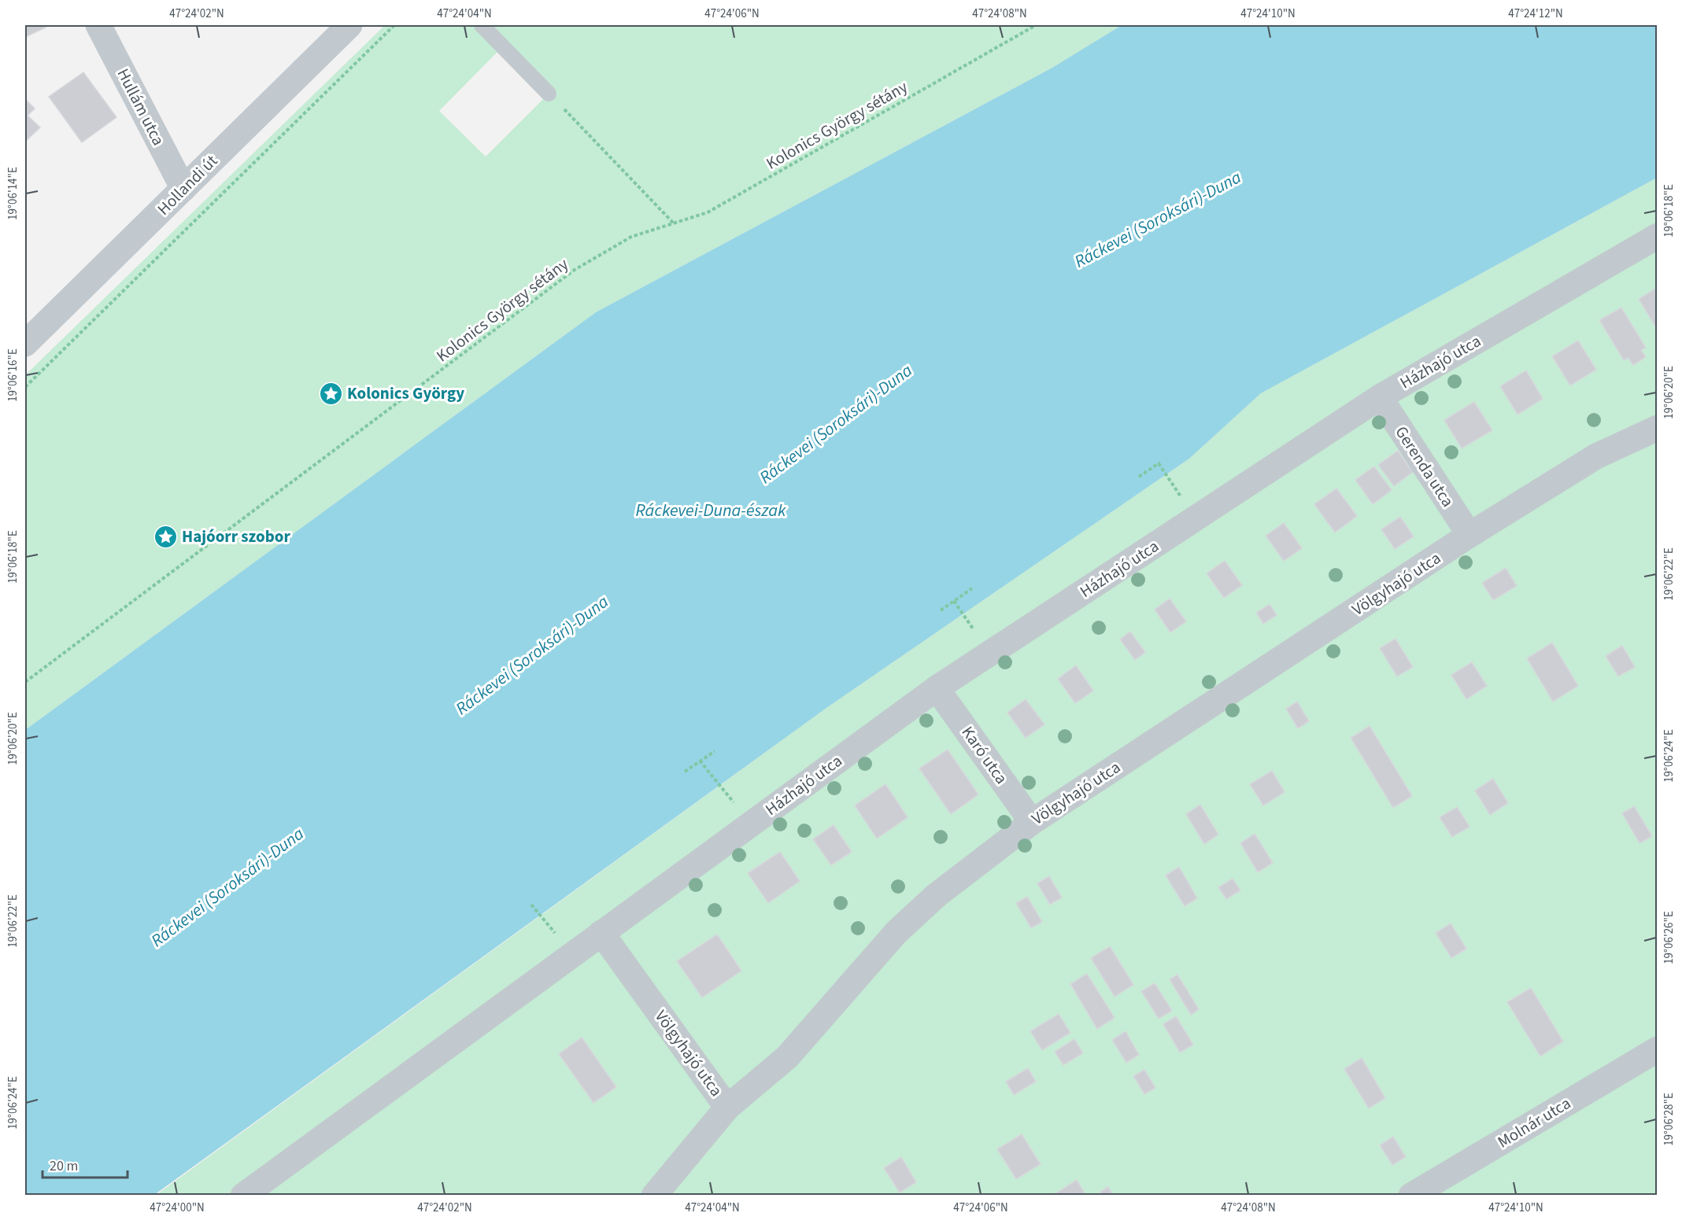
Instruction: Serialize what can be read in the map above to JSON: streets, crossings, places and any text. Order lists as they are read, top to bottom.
{
  "streets": {
    "street": [
      "Hullám utca",
      "Hollandi út",
      "Házhajó utca",
      "Gerenda utca",
      "Völgyhajó utca",
      "Karó utca",
      "Molnár utca"
    ],
    "path": ["Kolonics György sétány"]
  },
  "crossings": [
    ["Hullám utca", "Hollandi út"],
    ["Házhajó utca", "Gerenda utca"],
    ["Házhajó utca", "Völgyhajó utca"],
    ["Házhajó utca", "Karó utca"],
    ["Gerenda utca", "Völgyhajó utca"],
    ["Völgyhajó utca", "Karó utca"]
  ],
  "water": ["Ráckevei (Soroksári)-Duna", "Ráckevei-Duna-észak"],
  "places": {
    "place": ["Kolonics György", "Hajóorr szobor"]
  },
  "scale_bar": "20 m",
  "coordinates": [
    "47°24'02\"N",
    "47°24'04\"N",
    "47°24'06\"N",
    "47°24'08\"N",
    "47°24'10\"N",
    "47°24'12\"N",
    "19°06'14\"E",
    "19°06'18\"E",
    "19°06'16\"E",
    "19°06'20\"E",
    "19°06'22\"E",
    "19°06'24\"E",
    "19°06'26\"E",
    "19°06'28\"E",
    "47°24'00\"N"
  ]
}
